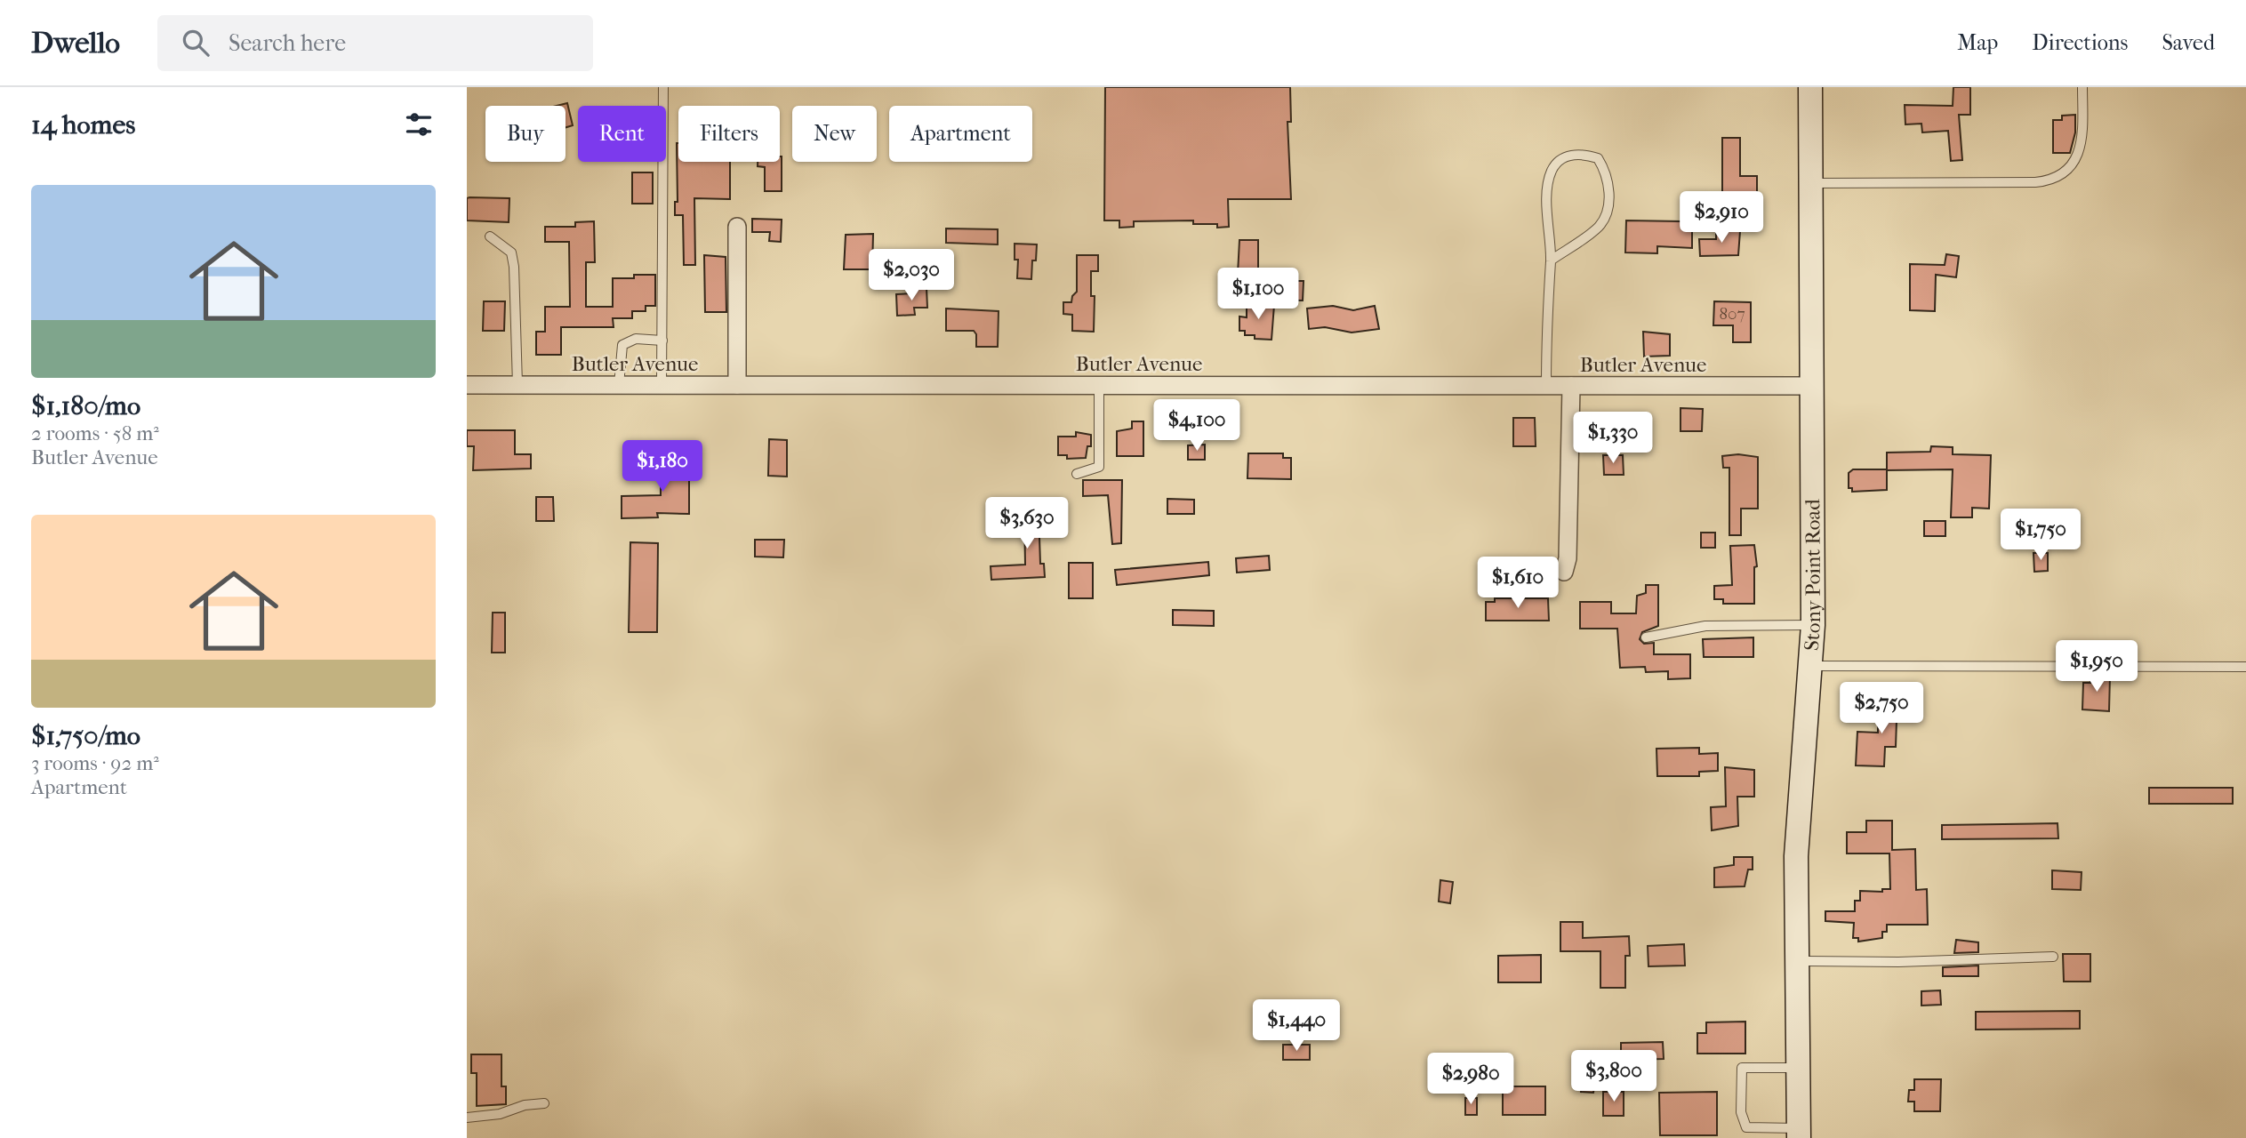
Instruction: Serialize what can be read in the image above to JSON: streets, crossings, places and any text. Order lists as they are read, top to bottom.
{
  "streets": {
    "main road": ["Stony Point Road"],
    "street": ["Butler Avenue"]
  },
  "crossings": [
    ["Butler Avenue", "Stony Point Road"]
  ],
  "house_numbers": ["807"],
  "page": {
    "header": "Dwello",
    "search": "Search here",
    "nav": ["Map", "Directions", "Saved"],
    "heading": "14 homes",
    "chip": [
      "Buy",
      "Rent",
      "Filters",
      "New",
      "Apartment"
    ],
    "list": [
      {
        "name": "$1,180/mo",
        "note": "2 rooms · 58 m² · Butler Avenue"
      },
      {
        "name": "$1,750/mo",
        "note": "3 rooms · 92 m² · Apartment"
      }
    ],
    "price": [
      "$2,910",
      "$2,030",
      "$1,100",
      "$4,100",
      "$1,330",
      "$1,180",
      "$3,630",
      "$1,750",
      "$1,610",
      "$1,950",
      "$2,750",
      "$1,440",
      "$3,800",
      "$2,980"
    ]
  }
}
